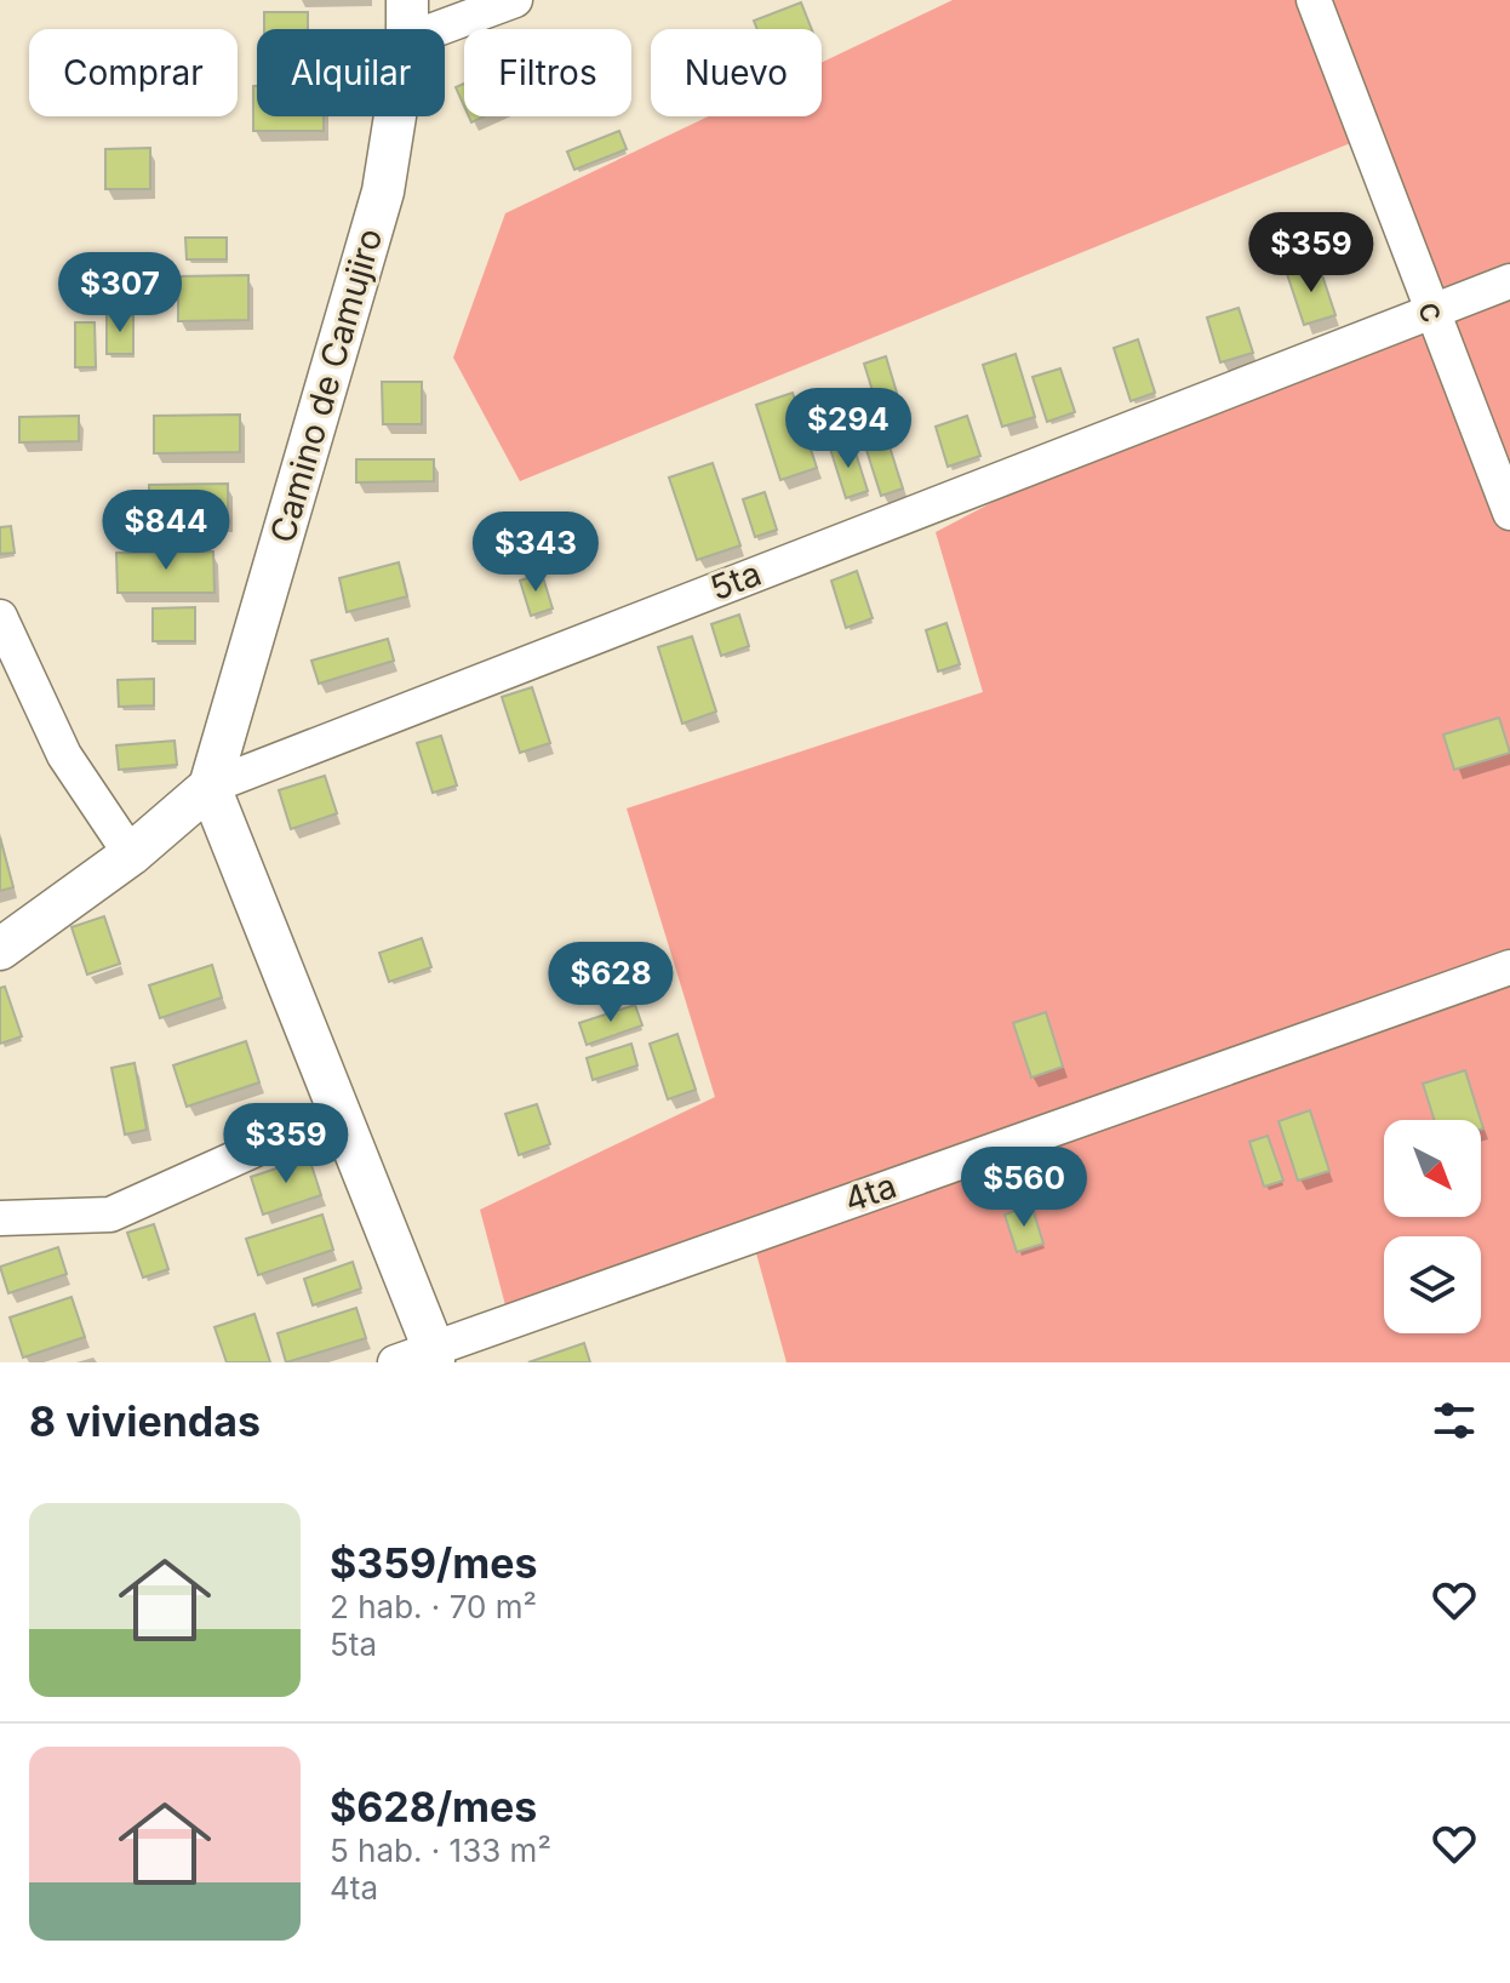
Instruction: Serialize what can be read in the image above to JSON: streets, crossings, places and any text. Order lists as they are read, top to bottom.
{
  "streets": {
    "street": [
      "c",
      "Camino de Camujiro",
      "5ta",
      "4ta"
    ]
  },
  "crossings": [
    ["c", "5ta"],
    ["Camino de Camujiro", "5ta"]
  ],
  "north": "bottom right",
  "page": {
    "chip": [
      "Comprar",
      "Alquilar",
      "Filtros",
      "Nuevo"
    ],
    "price": [
      "$359",
      "$307",
      "$294",
      "$844",
      "$343",
      "$628",
      "$359",
      "$560"
    ],
    "heading": "8 viviendas",
    "list": [
      {
        "name": "$359/mes",
        "note": "2 hab. · 70 m² · 5ta"
      },
      {
        "name": "$628/mes",
        "note": "5 hab. · 133 m² · 4ta"
      }
    ]
  }
}
